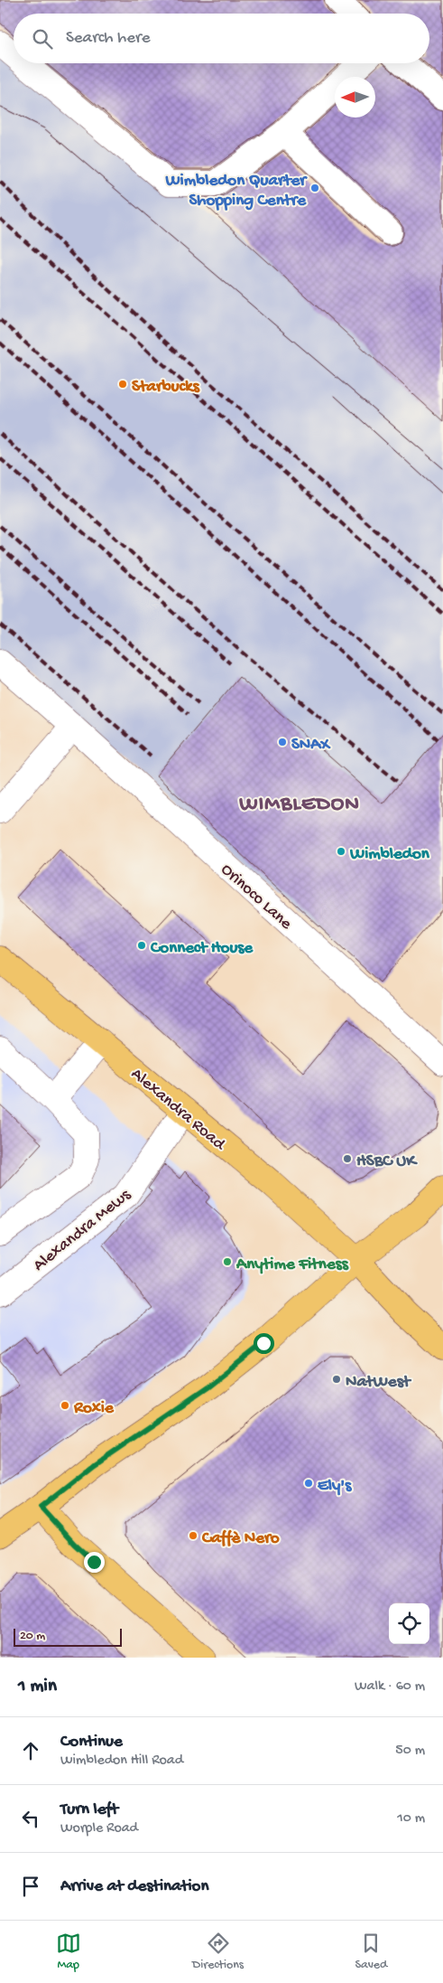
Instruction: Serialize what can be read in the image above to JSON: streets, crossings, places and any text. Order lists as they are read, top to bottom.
{
  "streets": {
    "main road": ["Alexandra Road"],
    "lane": ["Orinoco Lane", "Alexandra Mews"]
  },
  "crossings": [
    ["Alexandra Road", "Alexandra Mews"]
  ],
  "districts": ["WIMBLEDON"],
  "places": [
    "Wimbledon Quarter Shopping Centre",
    "Starbucks",
    "SNAX",
    "Wimbledon",
    "Connect House",
    "HSBC UK",
    "Anytime Fitness",
    "NatWest",
    "Roxie",
    "Ely's",
    "Caffè Nero"
  ],
  "scale_bar": "20 m",
  "north": "left",
  "page": {
    "search": "Search here",
    "scale": "20 m",
    "heading": ["1 min", "Walk · 60 m"],
    "list": [
      ["Continue", "Wimbledon Hill Road", "50 m"],
      ["Turn left", "Worple Road", "10 m"],
      "Arrive at destination"
    ],
    "nav": ["Map", "Directions", "Saved"]
  }
}
